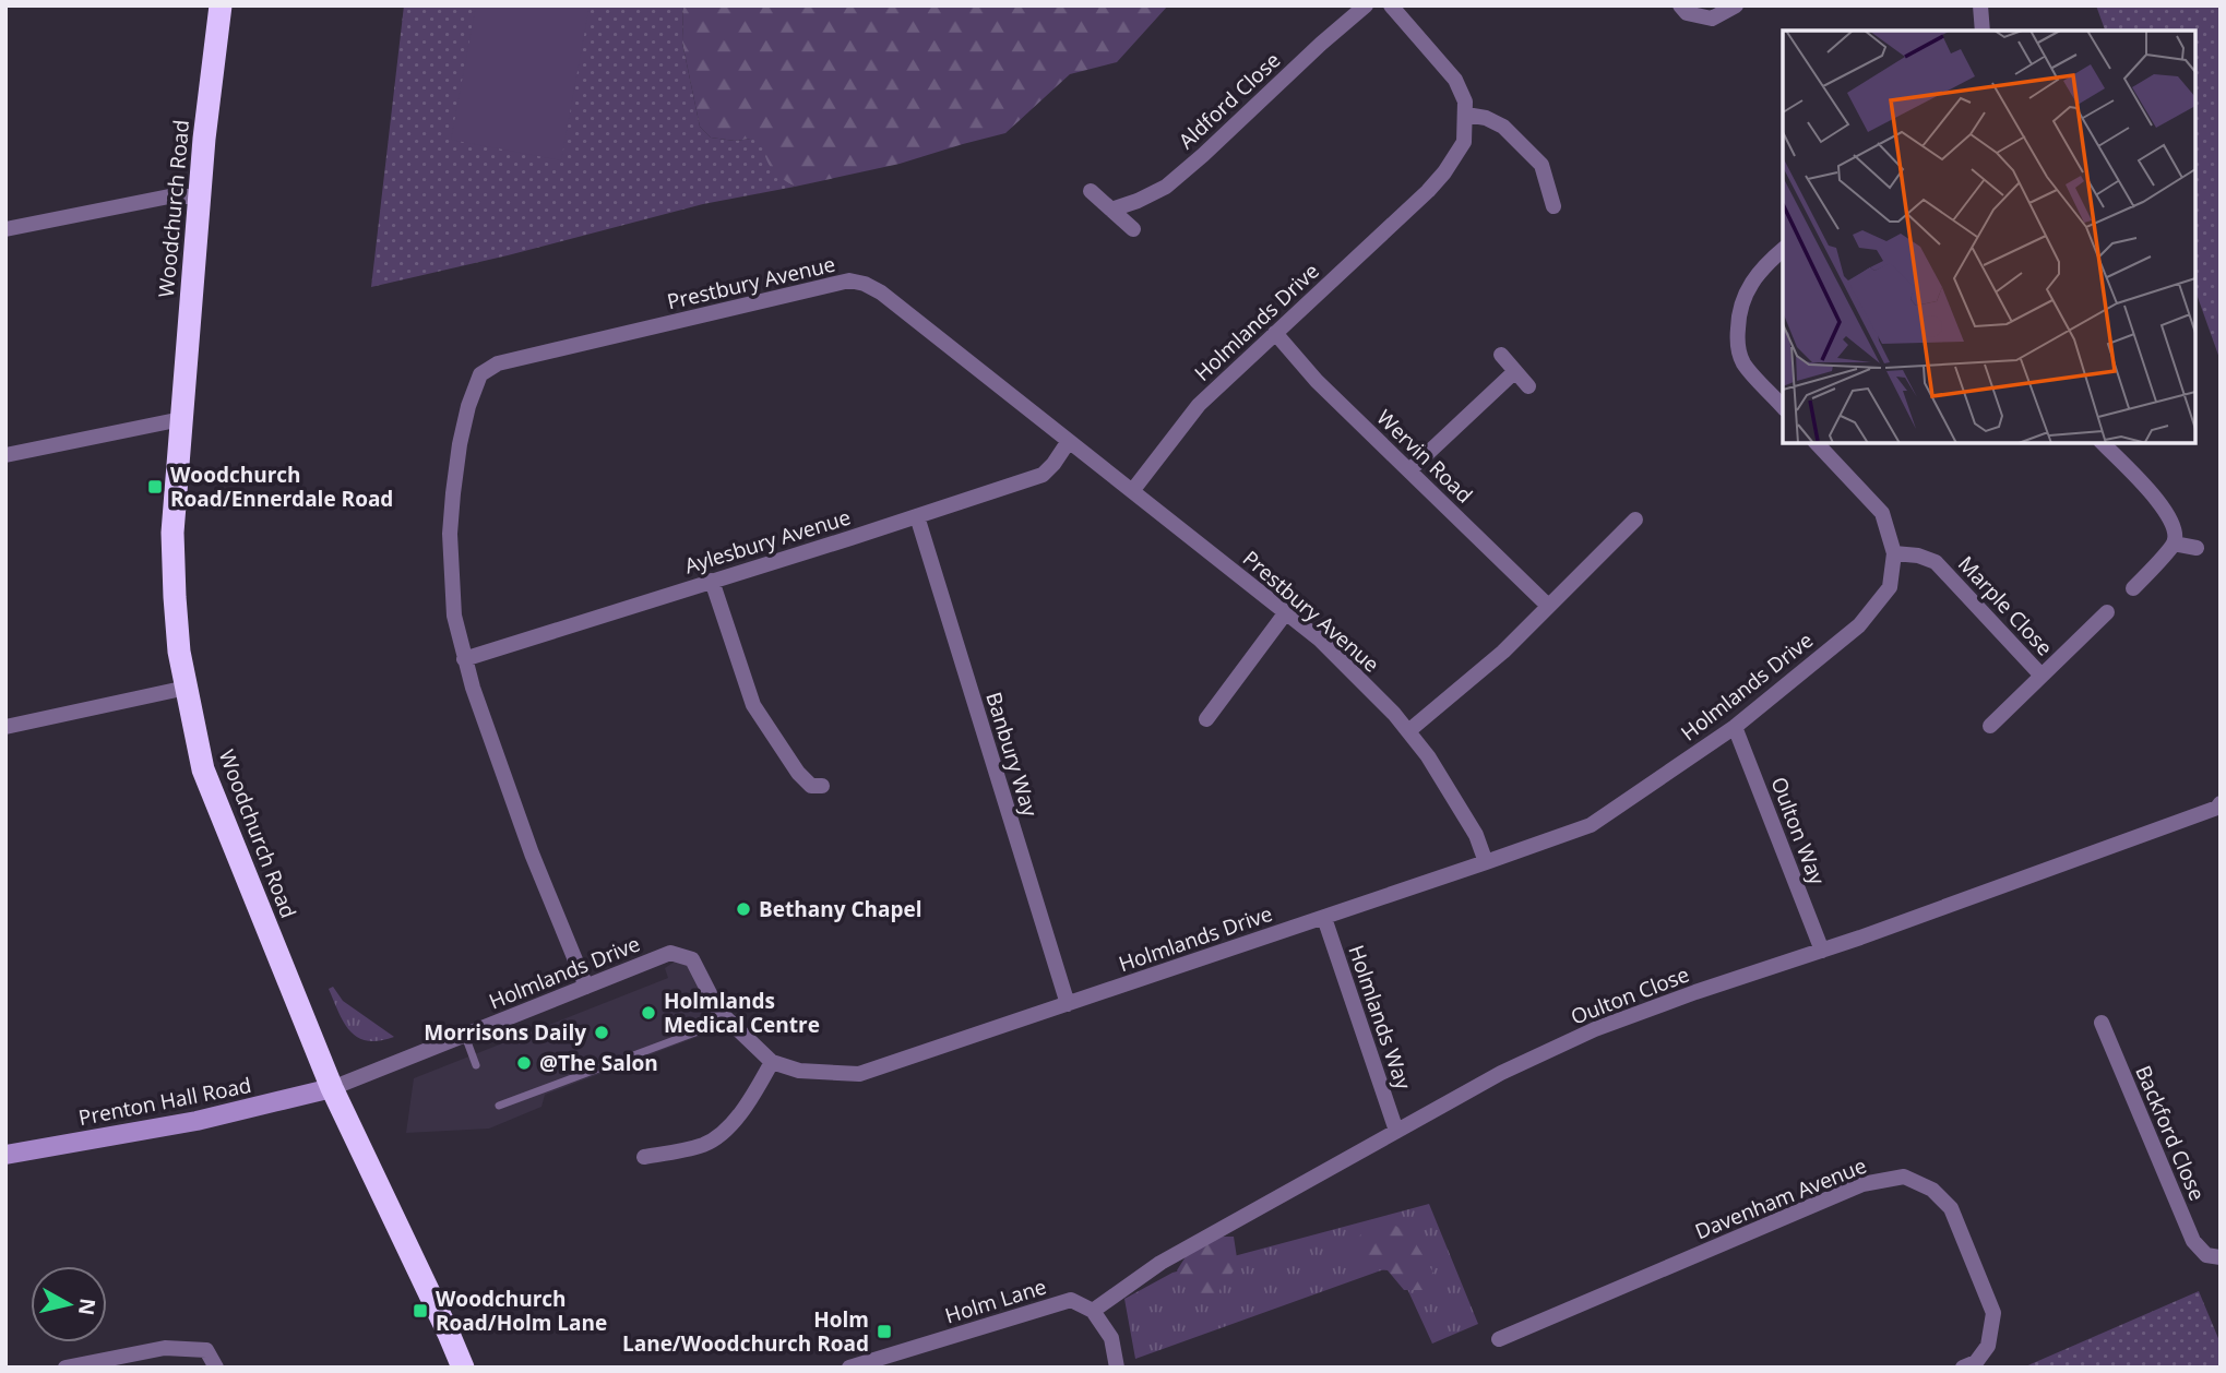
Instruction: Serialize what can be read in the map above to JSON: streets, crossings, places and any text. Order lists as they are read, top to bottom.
{
  "streets": {
    "highway": ["Woodchurch Road"],
    "street": [
      "Aldford Close",
      "Prestbury Avenue",
      "Holmlands Drive",
      "Wervin Road",
      "Aylesbury Avenue",
      "Marple Close",
      "Banbury Way",
      "Oulton Way",
      "Oulton Close",
      "Holmlands Way",
      "Prenton Hall Road",
      "Backford Close",
      "Davenham Avenue",
      "Holm Lane"
    ]
  },
  "crossings": [
    ["Woodchurch Road", "Holmlands Drive"],
    ["Woodchurch Road", "Prenton Hall Road"],
    ["Prestbury Avenue", "Holmlands Drive"],
    ["Prestbury Avenue", "Aylesbury Avenue"],
    ["Holmlands Drive", "Wervin Road"],
    ["Holmlands Drive", "Marple Close"],
    ["Holmlands Drive", "Banbury Way"],
    ["Holmlands Drive", "Oulton Way"],
    ["Holmlands Drive", "Holmlands Way"],
    ["Holmlands Drive", "Prenton Hall Road"],
    ["Aylesbury Avenue", "Banbury Way"],
    ["Oulton Way", "Oulton Close"],
    ["Oulton Close", "Holmlands Way"],
    ["Oulton Close", "Holm Lane"]
  ],
  "places": {
    "transit": ["Woodchurch Road/Ennerdale Road", "Woodchurch Road/Holm Lane", "Holm Lane/Woodchurch Road"],
    "other": [
      "Bethany Chapel",
      "Holmlands Medical Centre",
      "Morrisons Daily",
      "@The Salon"
    ]
  },
  "north": "right"
}
